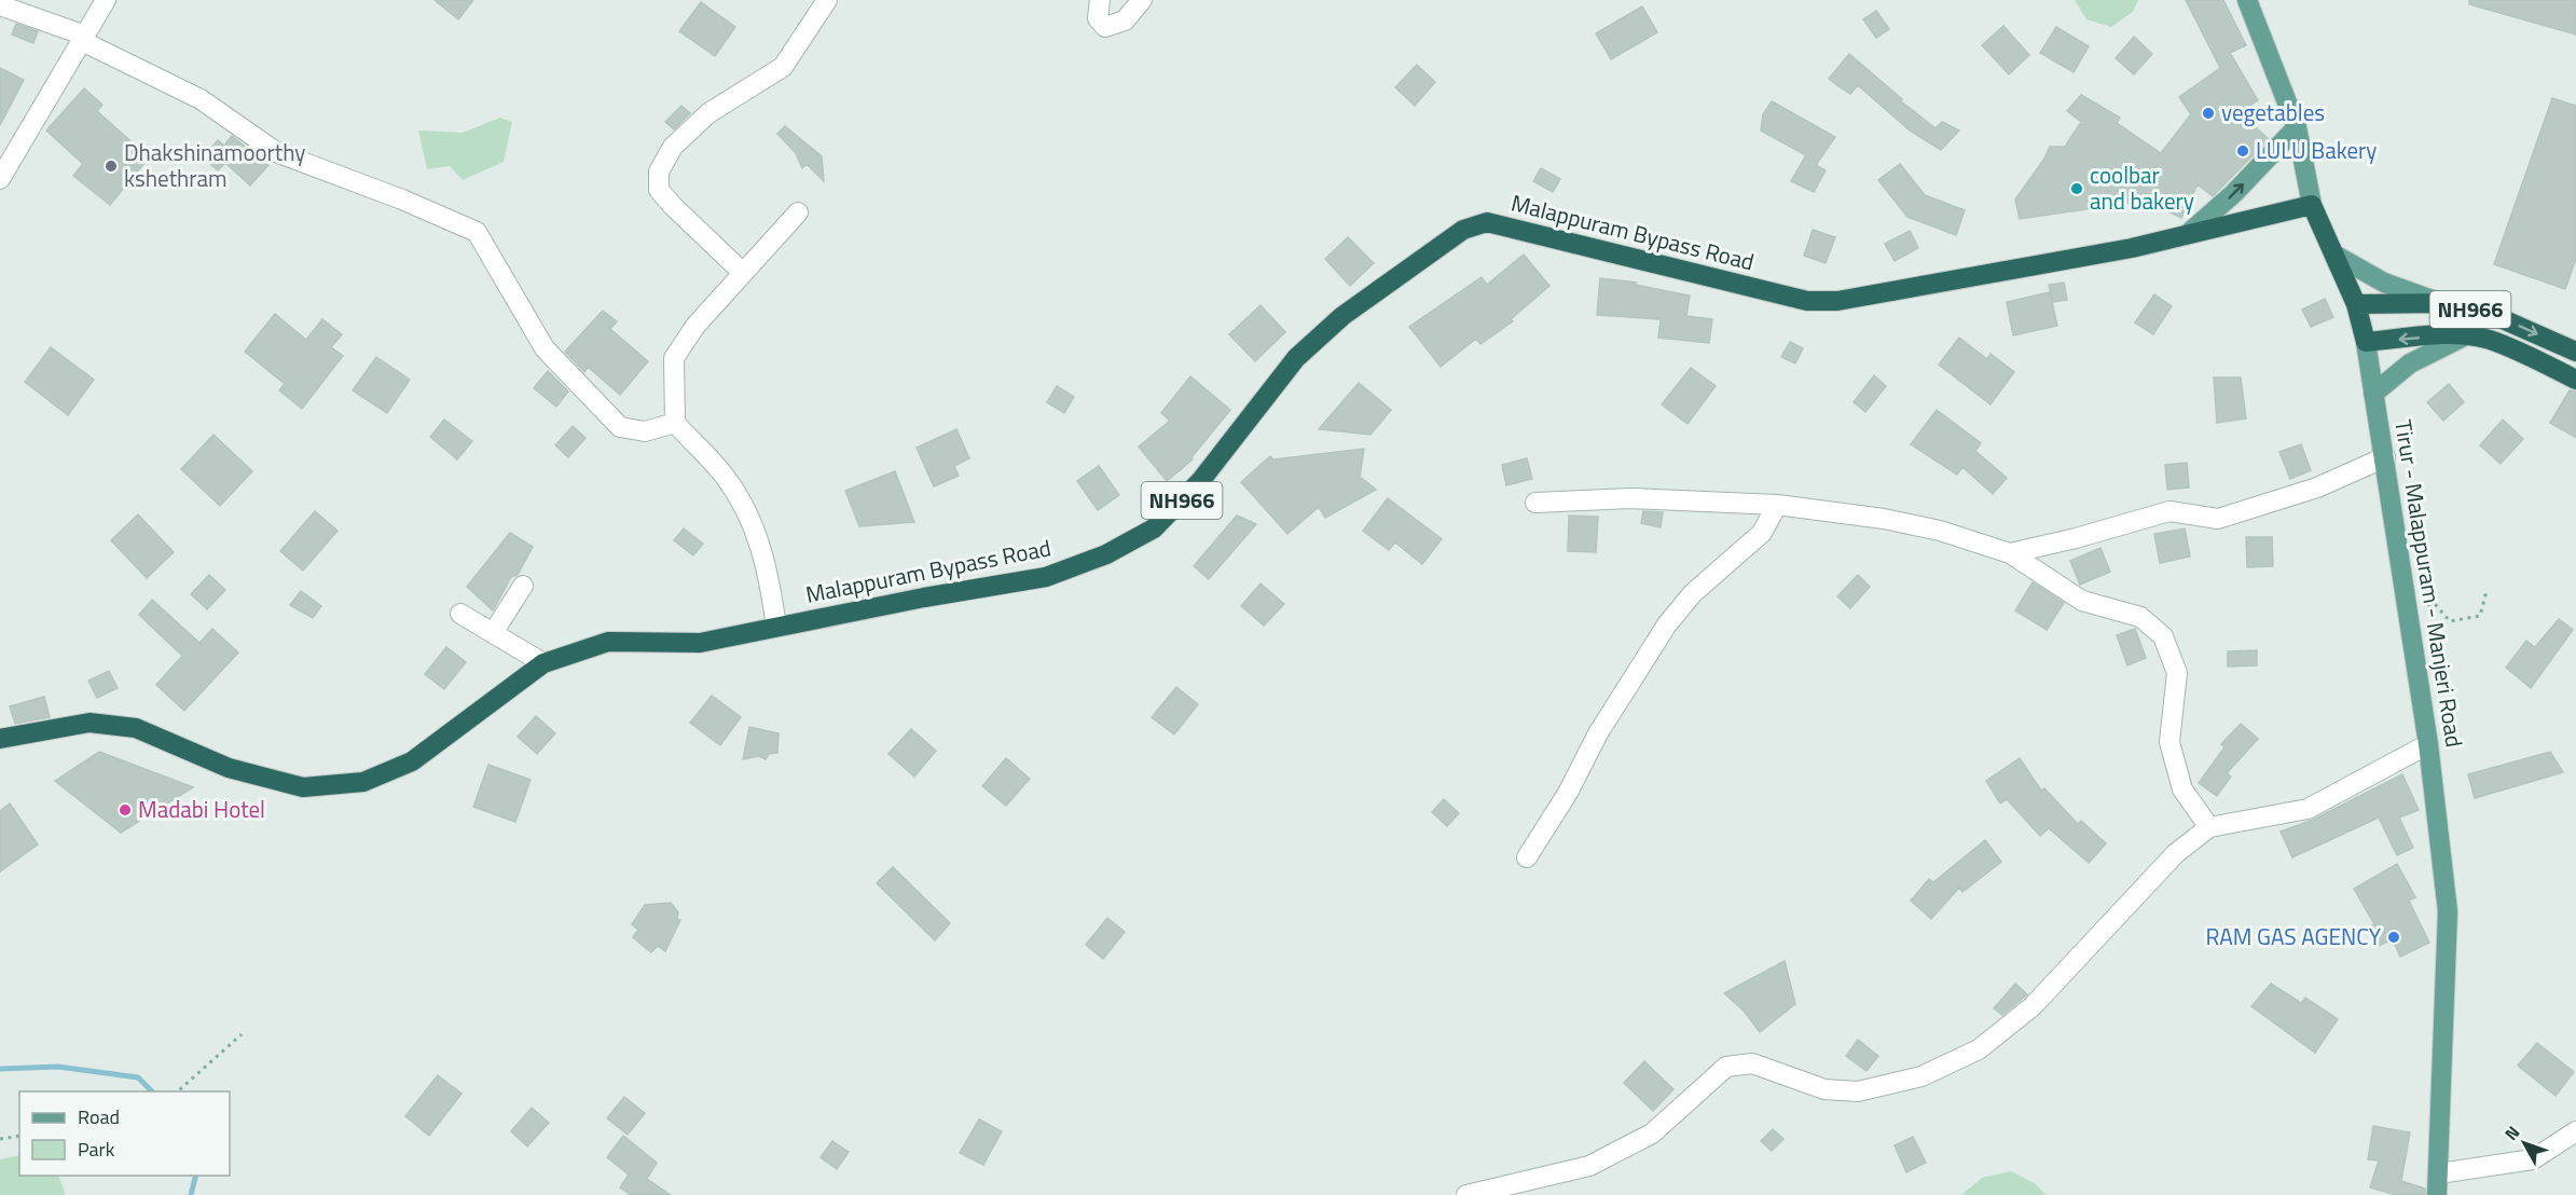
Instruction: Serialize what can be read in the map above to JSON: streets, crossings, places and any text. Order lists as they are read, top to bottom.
{
  "streets": {
    "highway": ["Malappuram Bypass Road", "NH966", "Tirur - Malappuram - Manjeri Road"]
  },
  "crossings": [
    ["Malappuram Bypass Road", "Tirur - Malappuram - Manjeri Road"],
    ["NH966", "Tirur - Malappuram - Manjeri Road"]
  ],
  "places": [
    "vegetables",
    "LULU Bakery",
    "Dhakshinamoorthy kshethram",
    "coolbar and bakery",
    "Madabi Hotel",
    "RAM GAS AGENCY"
  ],
  "legend": ["Road", "Park"],
  "north": "top left"
}
